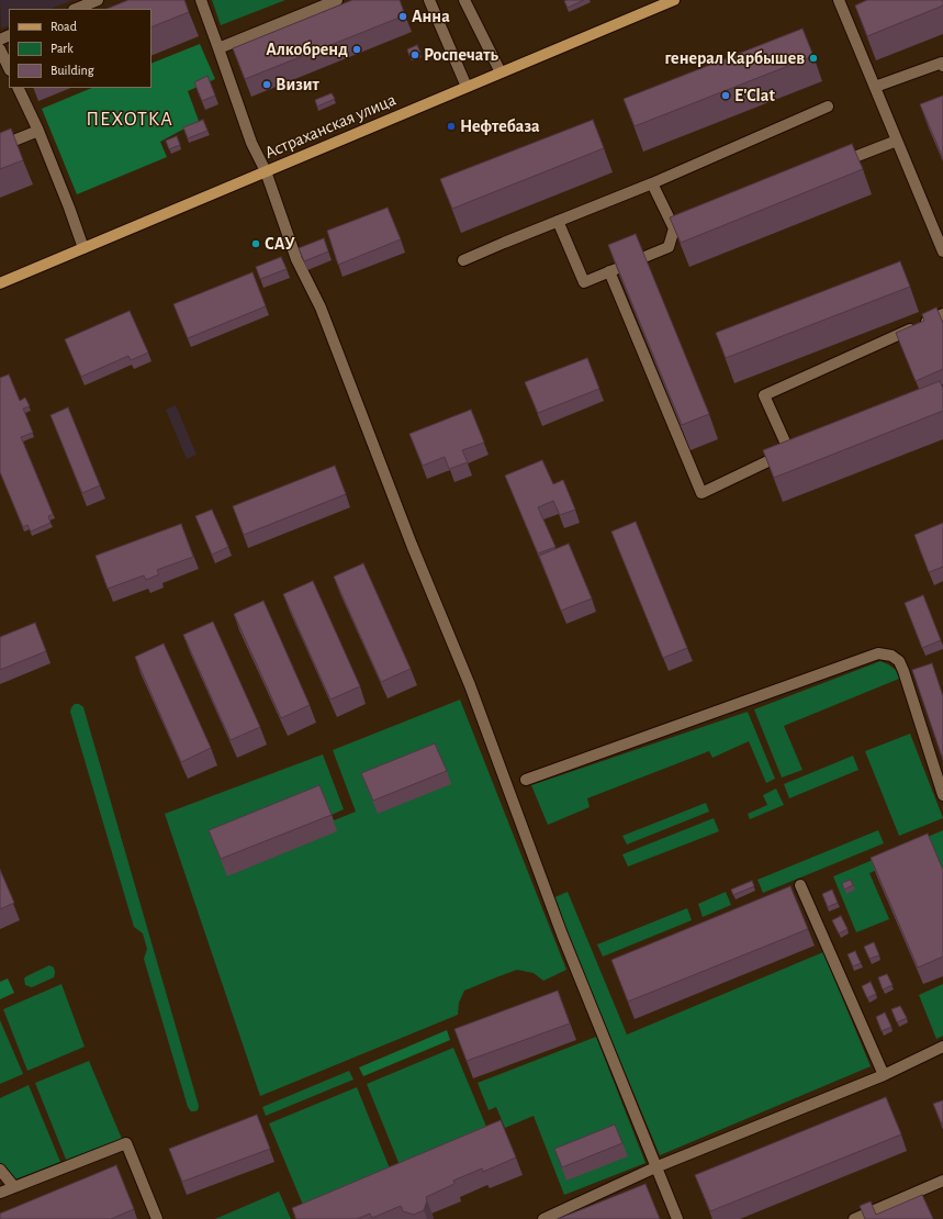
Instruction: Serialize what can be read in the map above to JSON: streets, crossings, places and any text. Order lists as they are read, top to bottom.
{
  "streets": {
    "main road": ["Астраханская улица"]
  },
  "districts": ["ПЕХОТКА"],
  "places": [
    "Анна",
    "Алкобренд",
    "Роспечать",
    "генерал Карбышев",
    "Визит",
    "E'Clat",
    "Нефтебаза",
    "САУ"
  ],
  "legend": ["Road", "Park", "Building"]
}
